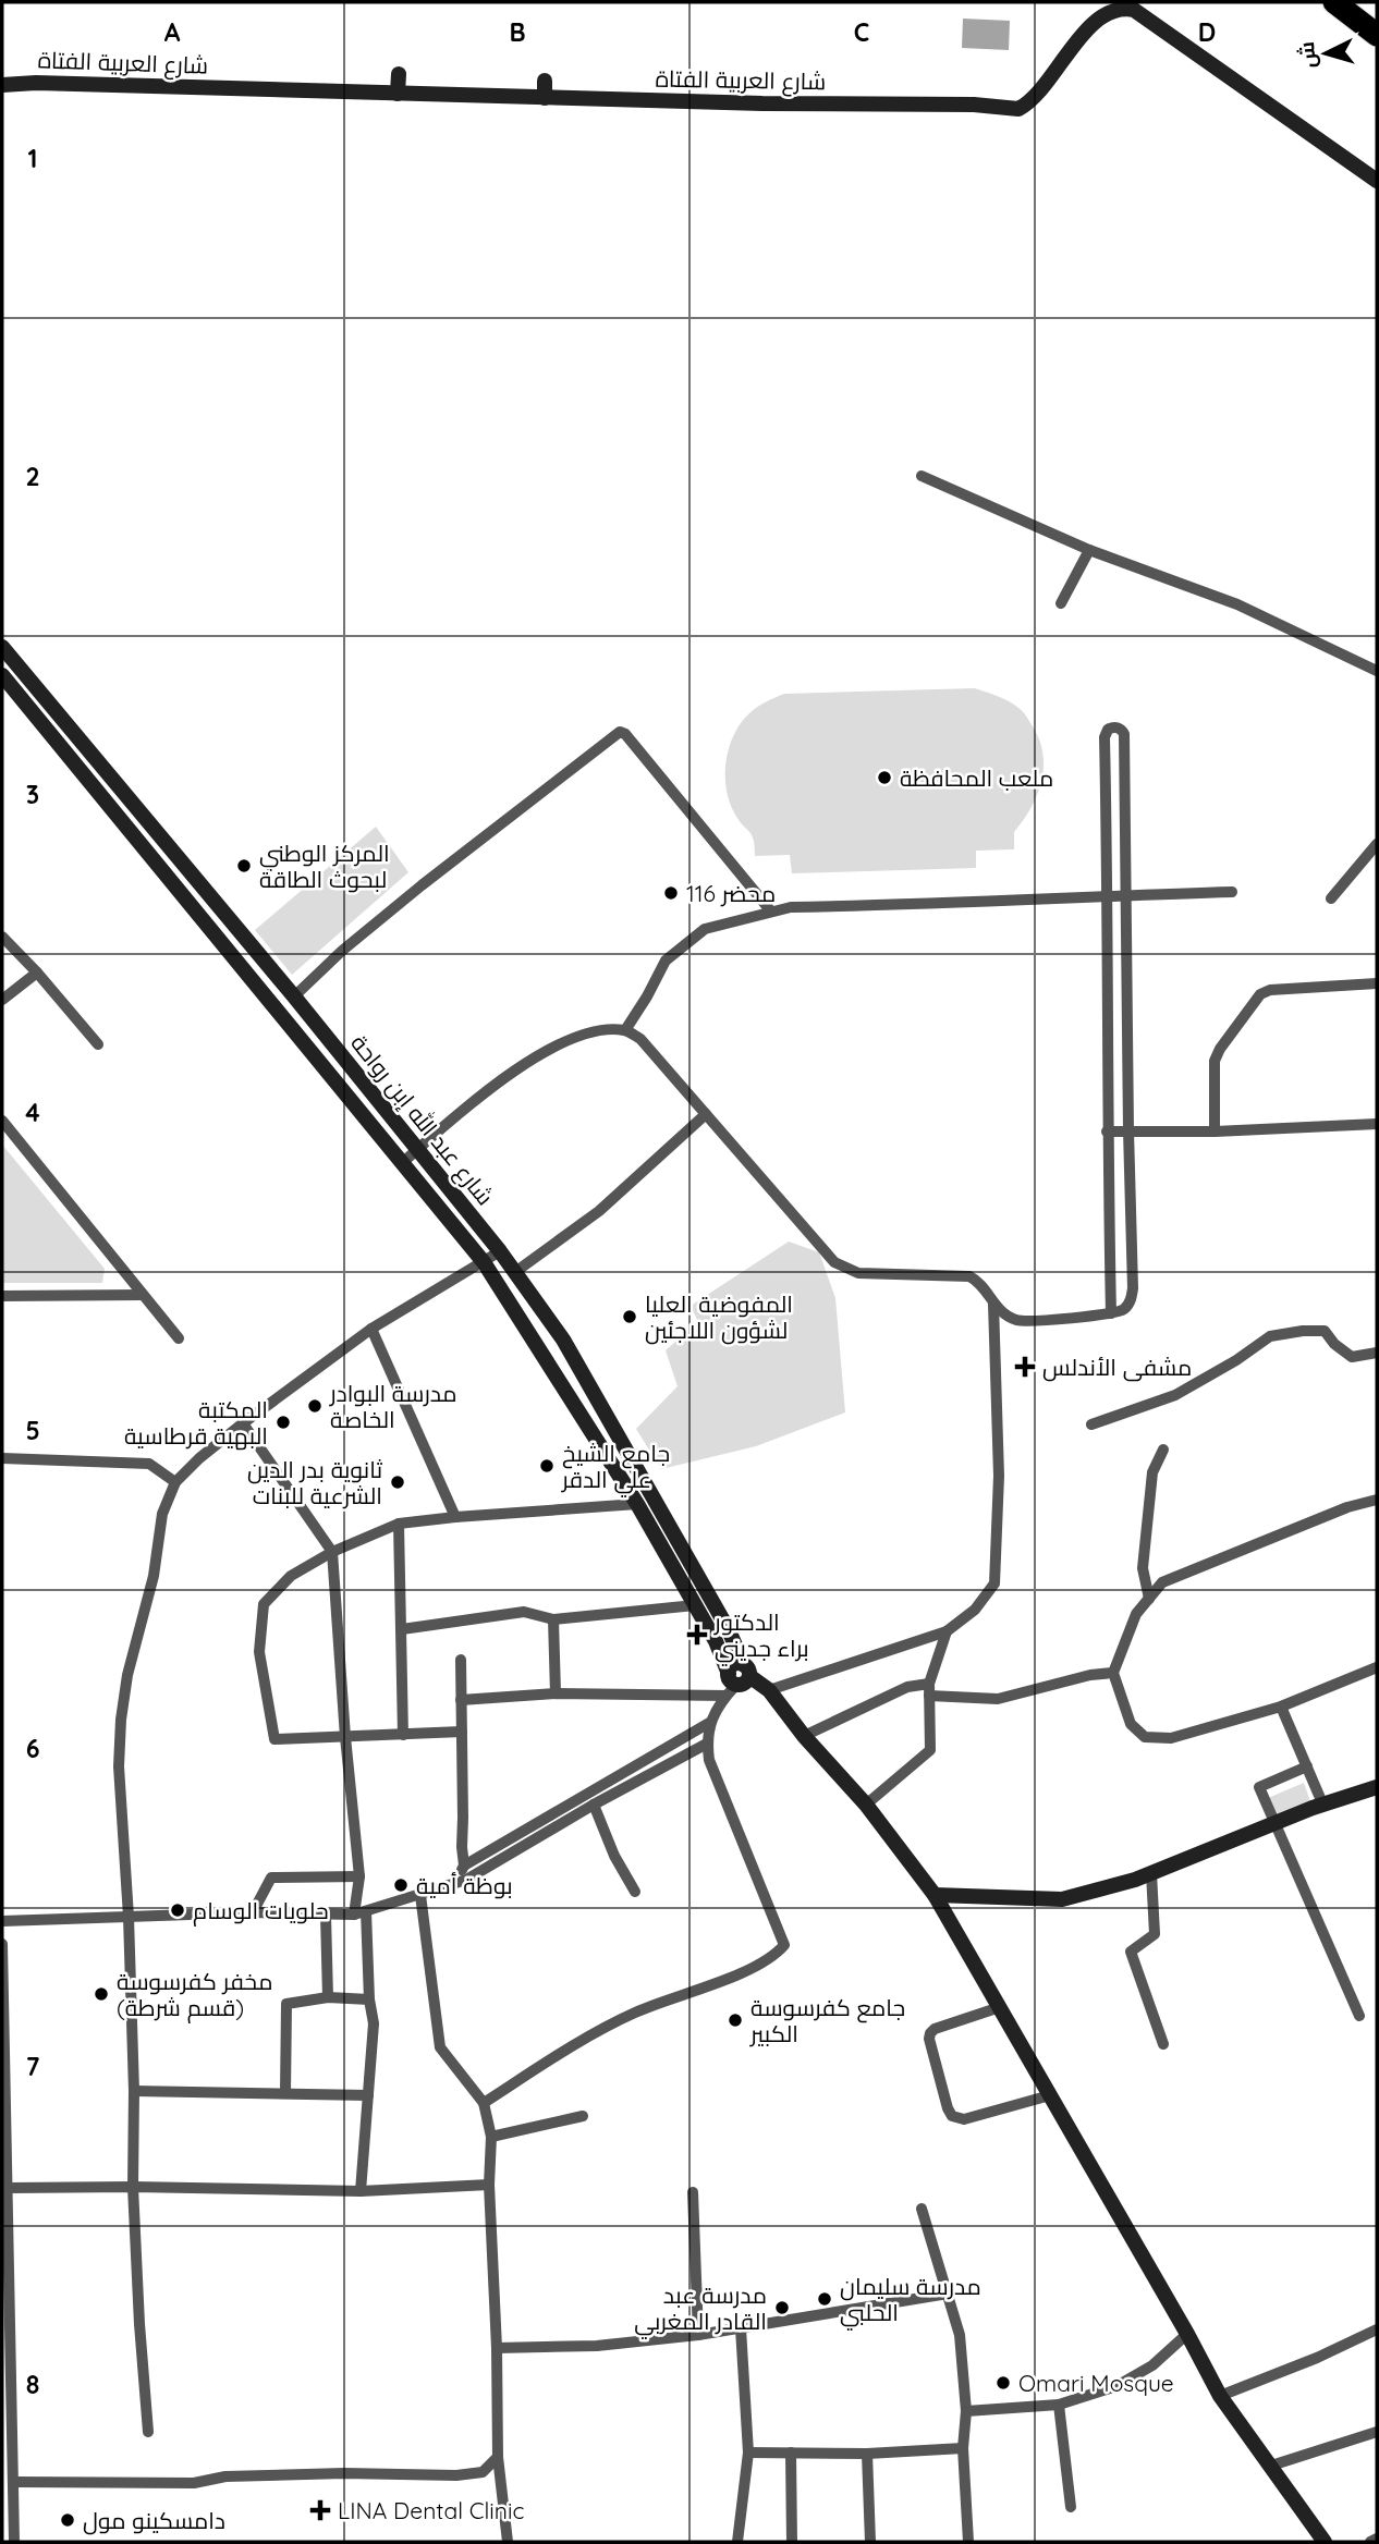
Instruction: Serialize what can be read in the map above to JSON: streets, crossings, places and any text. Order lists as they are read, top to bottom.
{
  "streets": {
    "street": ["شارع العربية الفتاة", "شارع عبد الله إبن رواحة"]
  },
  "places": {
    "other": [
      "ملعب المحافظة",
      "المركز الوطني لبحوث الطاقة",
      "محضر 116",
      "المفوضية العليا لشؤون اللاجئين",
      "مدرسة البوادر الخاصة",
      "المكتبة البهية قرطاسية",
      "جامع الشيخ علي الدقر",
      "ثانوية بدر الدين الشرعية للبنات",
      "بوظة أمية",
      "حلويات الوسام",
      "مخفر كفرسوسة (قسم شرطة)",
      "جامع كفرسوسة الكبير",
      "مدرسة سليمان الحلبي",
      "مدرسة عبد القادر المغربي",
      "Omari Mosque",
      "دامسكينو مول"
    ],
    "health": ["مشفى الأندلس", "الدكتور براء جديني", "LINA Dental Clinic"]
  },
  "north": "left",
  "grid": {
    "columns": [
      "A",
      "B",
      "C",
      "D"
    ],
    "rows": [
      "1",
      "2",
      "3",
      "4",
      "5",
      "6",
      "7",
      "8"
    ]
  }
}
